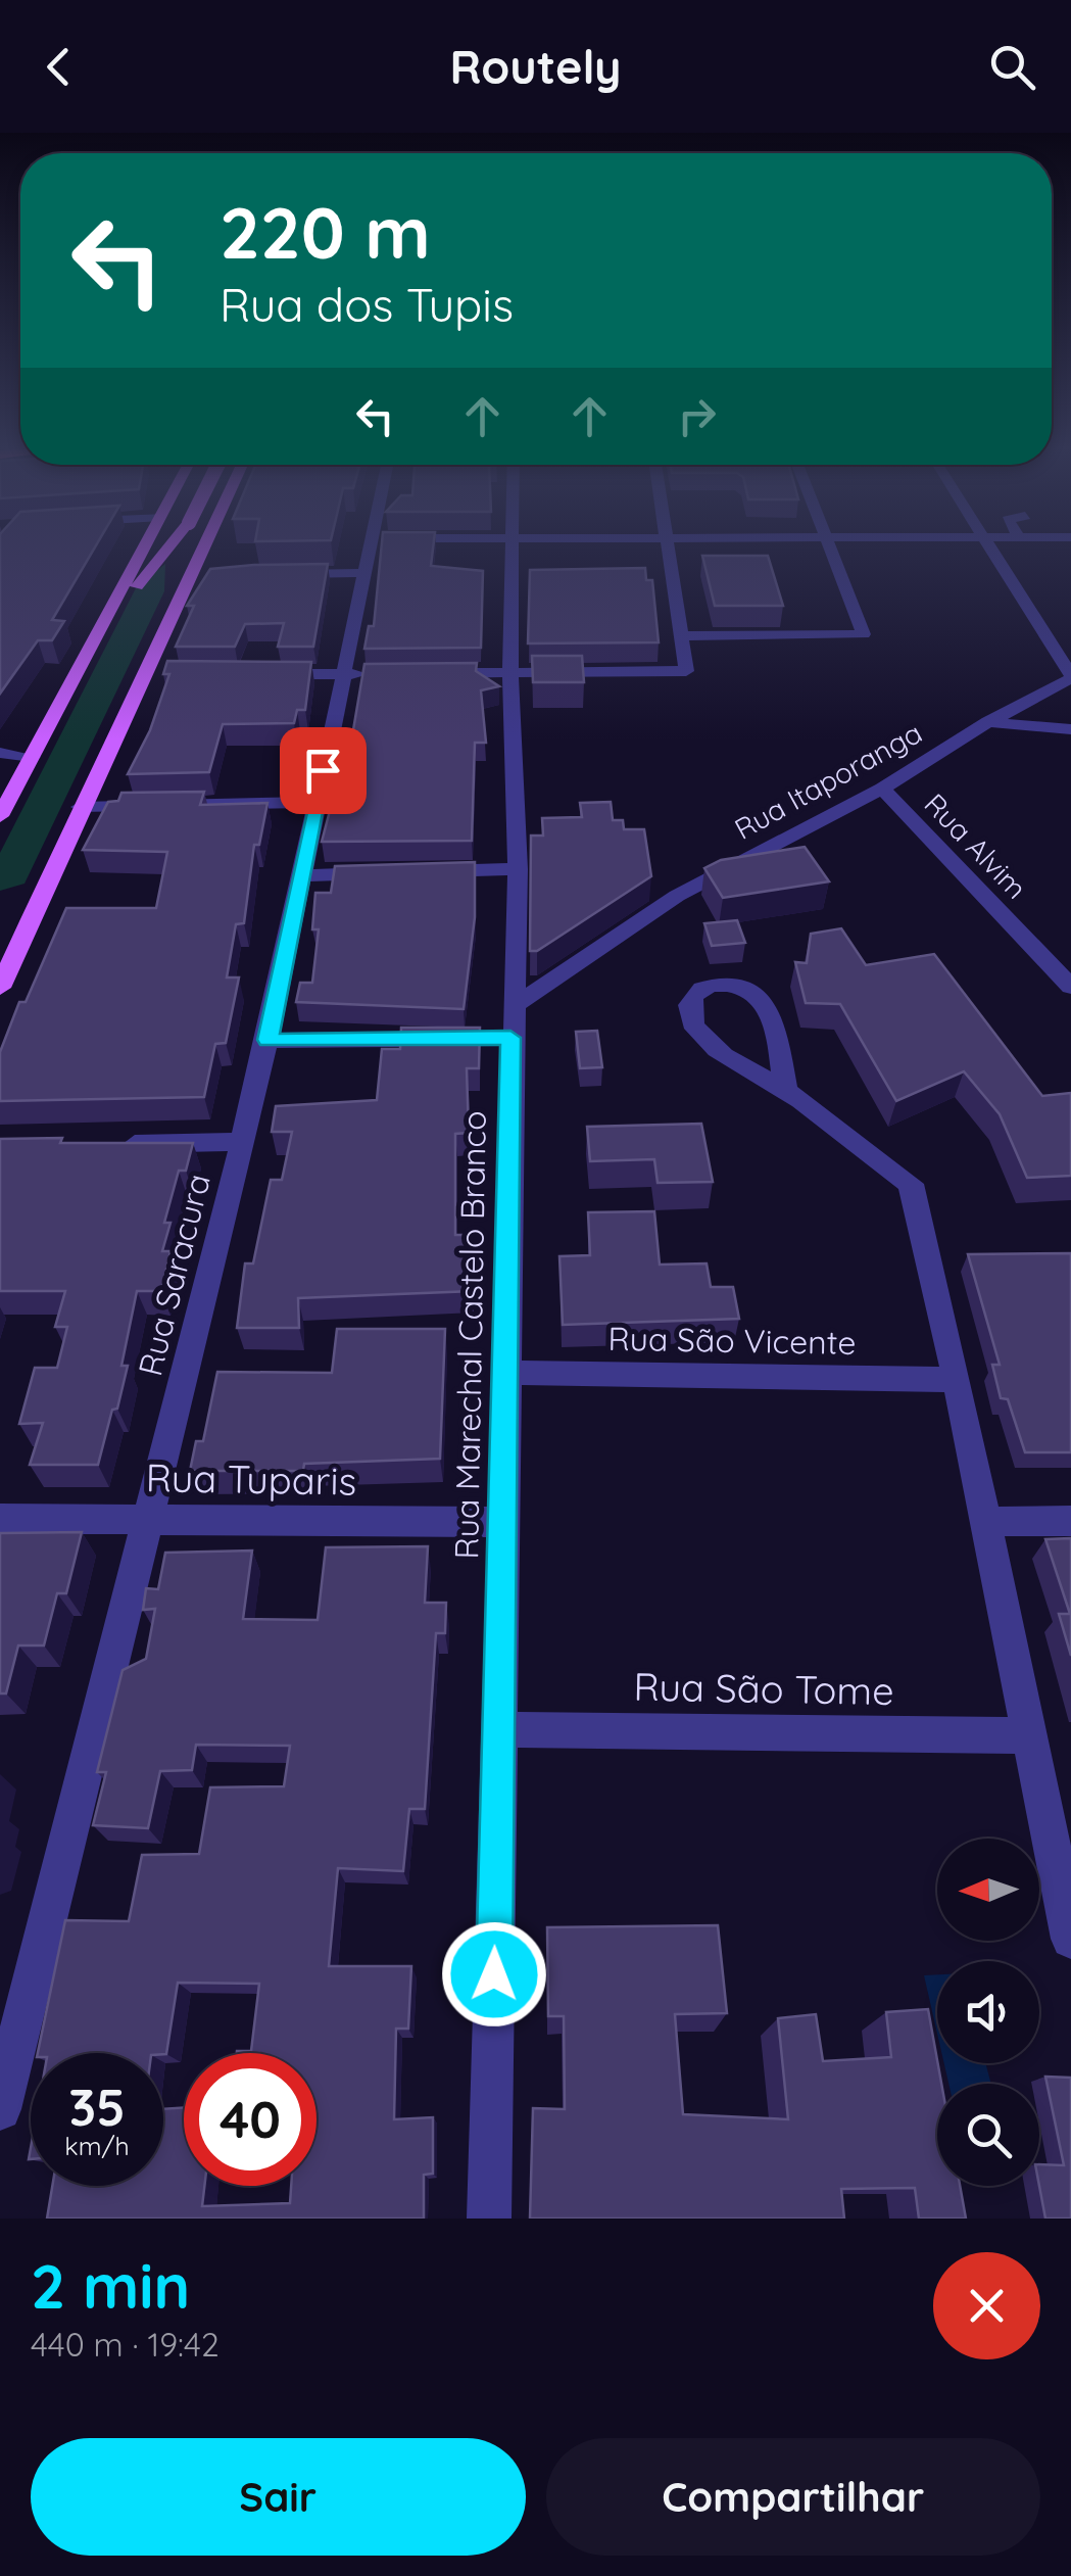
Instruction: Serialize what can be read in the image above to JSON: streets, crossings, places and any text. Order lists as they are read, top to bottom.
{
  "streets": {
    "street": [
      "Rua Itaporanga",
      "Rua Alvim",
      "Rua Saracura",
      "Rua Marechal Castelo Branco",
      "Rua São Vicente",
      "Rua Tuparis",
      "Rua São Tome"
    ]
  },
  "crossings": [
    ["Rua Itaporanga", "Rua Alvim"],
    ["Rua Itaporanga", "Rua Marechal Castelo Branco"],
    ["Rua Saracura", "Rua Tuparis"],
    ["Rua Marechal Castelo Branco", "Rua São Vicente"],
    ["Rua Marechal Castelo Branco", "Rua Tuparis"],
    ["Rua Marechal Castelo Branco", "Rua São Tome"]
  ],
  "north": "left",
  "page": {
    "header": "Routely",
    "turn": ["220 m", "Rua dos Tupis"],
    "speed": "35 km/h",
    "limit": "40",
    "heading": ["2 min", "440 m · 19:42"],
    "buttons": ["Sair", "Compartilhar"]
  }
}
